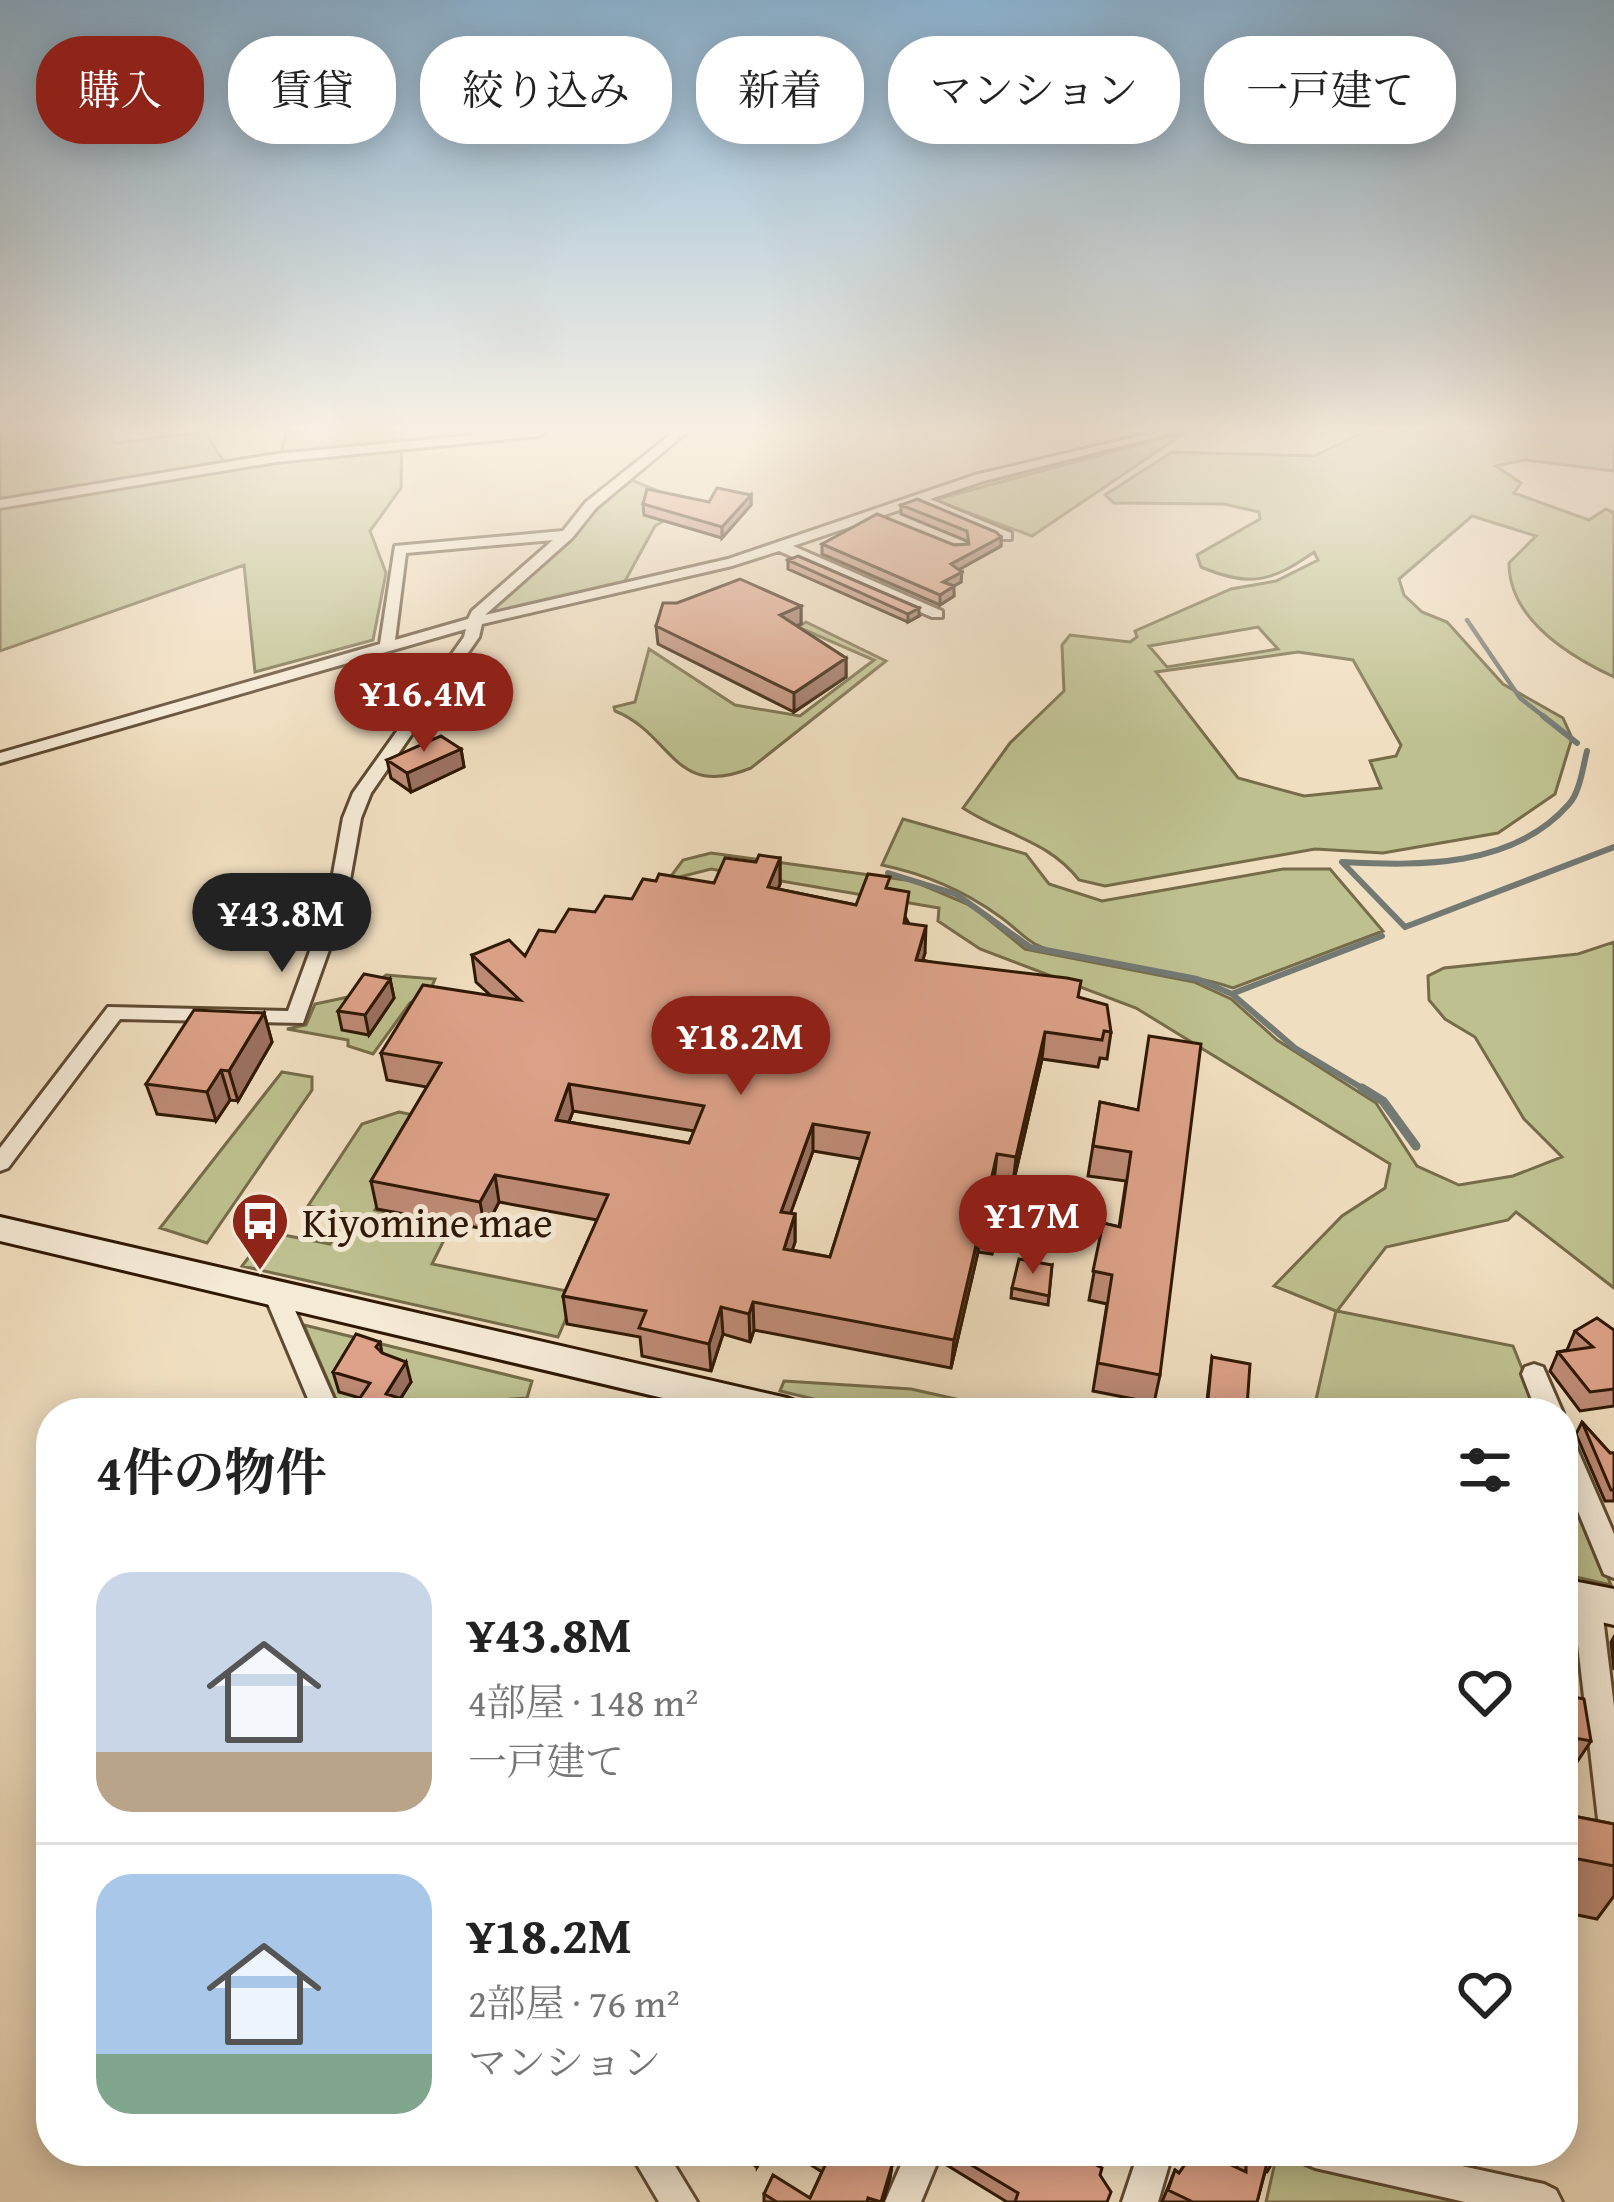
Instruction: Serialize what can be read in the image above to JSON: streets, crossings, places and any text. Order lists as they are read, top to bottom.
{
  "places": {
    "bus stop": ["Kiyomine mae"]
  },
  "page": {
    "chip": [
      "購入",
      "賃貸",
      "絞り込み",
      "新着",
      "マンション",
      "一戸建て"
    ],
    "price": [
      "¥16.4M",
      "¥43.8M",
      "¥18.2M",
      "¥17M"
    ],
    "heading": "4件の物件",
    "list": [
      {
        "name": "¥43.8M",
        "note": "4部屋 · 148 m² · 一戸建て"
      },
      {
        "name": "¥18.2M",
        "note": "2部屋 · 76 m² · マンション"
      }
    ]
  }
}
